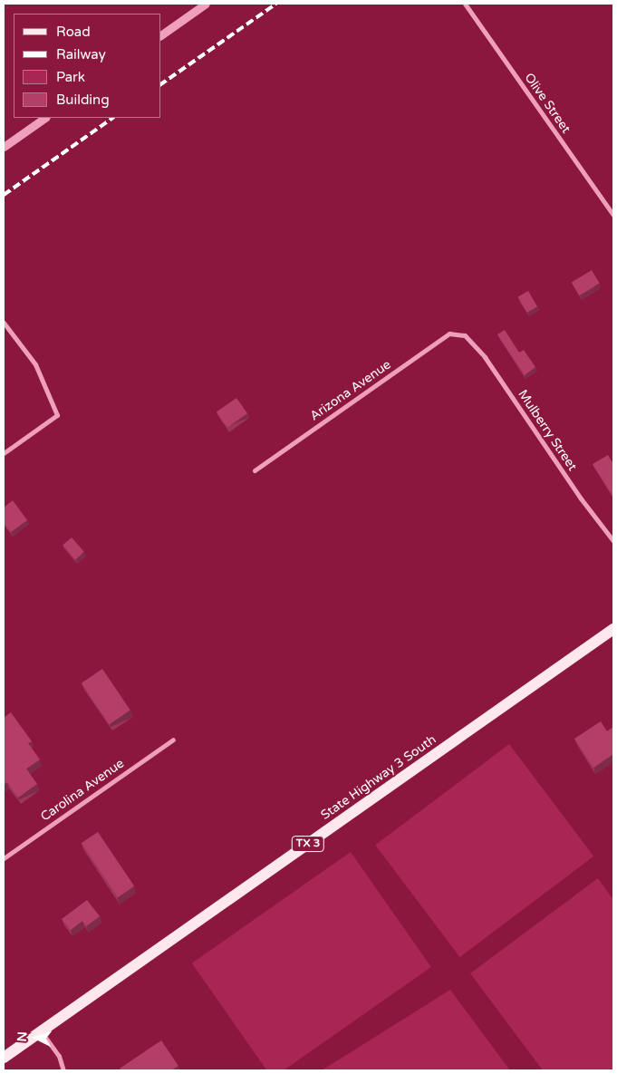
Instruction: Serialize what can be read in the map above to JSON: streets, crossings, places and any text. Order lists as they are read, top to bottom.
{
  "streets": {
    "main road": ["State Highway 3 South", "TX 3"],
    "street": [
      "Olive Street",
      "Arizona Avenue",
      "Mulberry Street",
      "Carolina Avenue"
    ]
  },
  "crossings": [
    ["Arizona Avenue", "Mulberry Street"]
  ],
  "legend": [
    "Road",
    "Railway",
    "Park",
    "Building"
  ],
  "north": "left"
}
